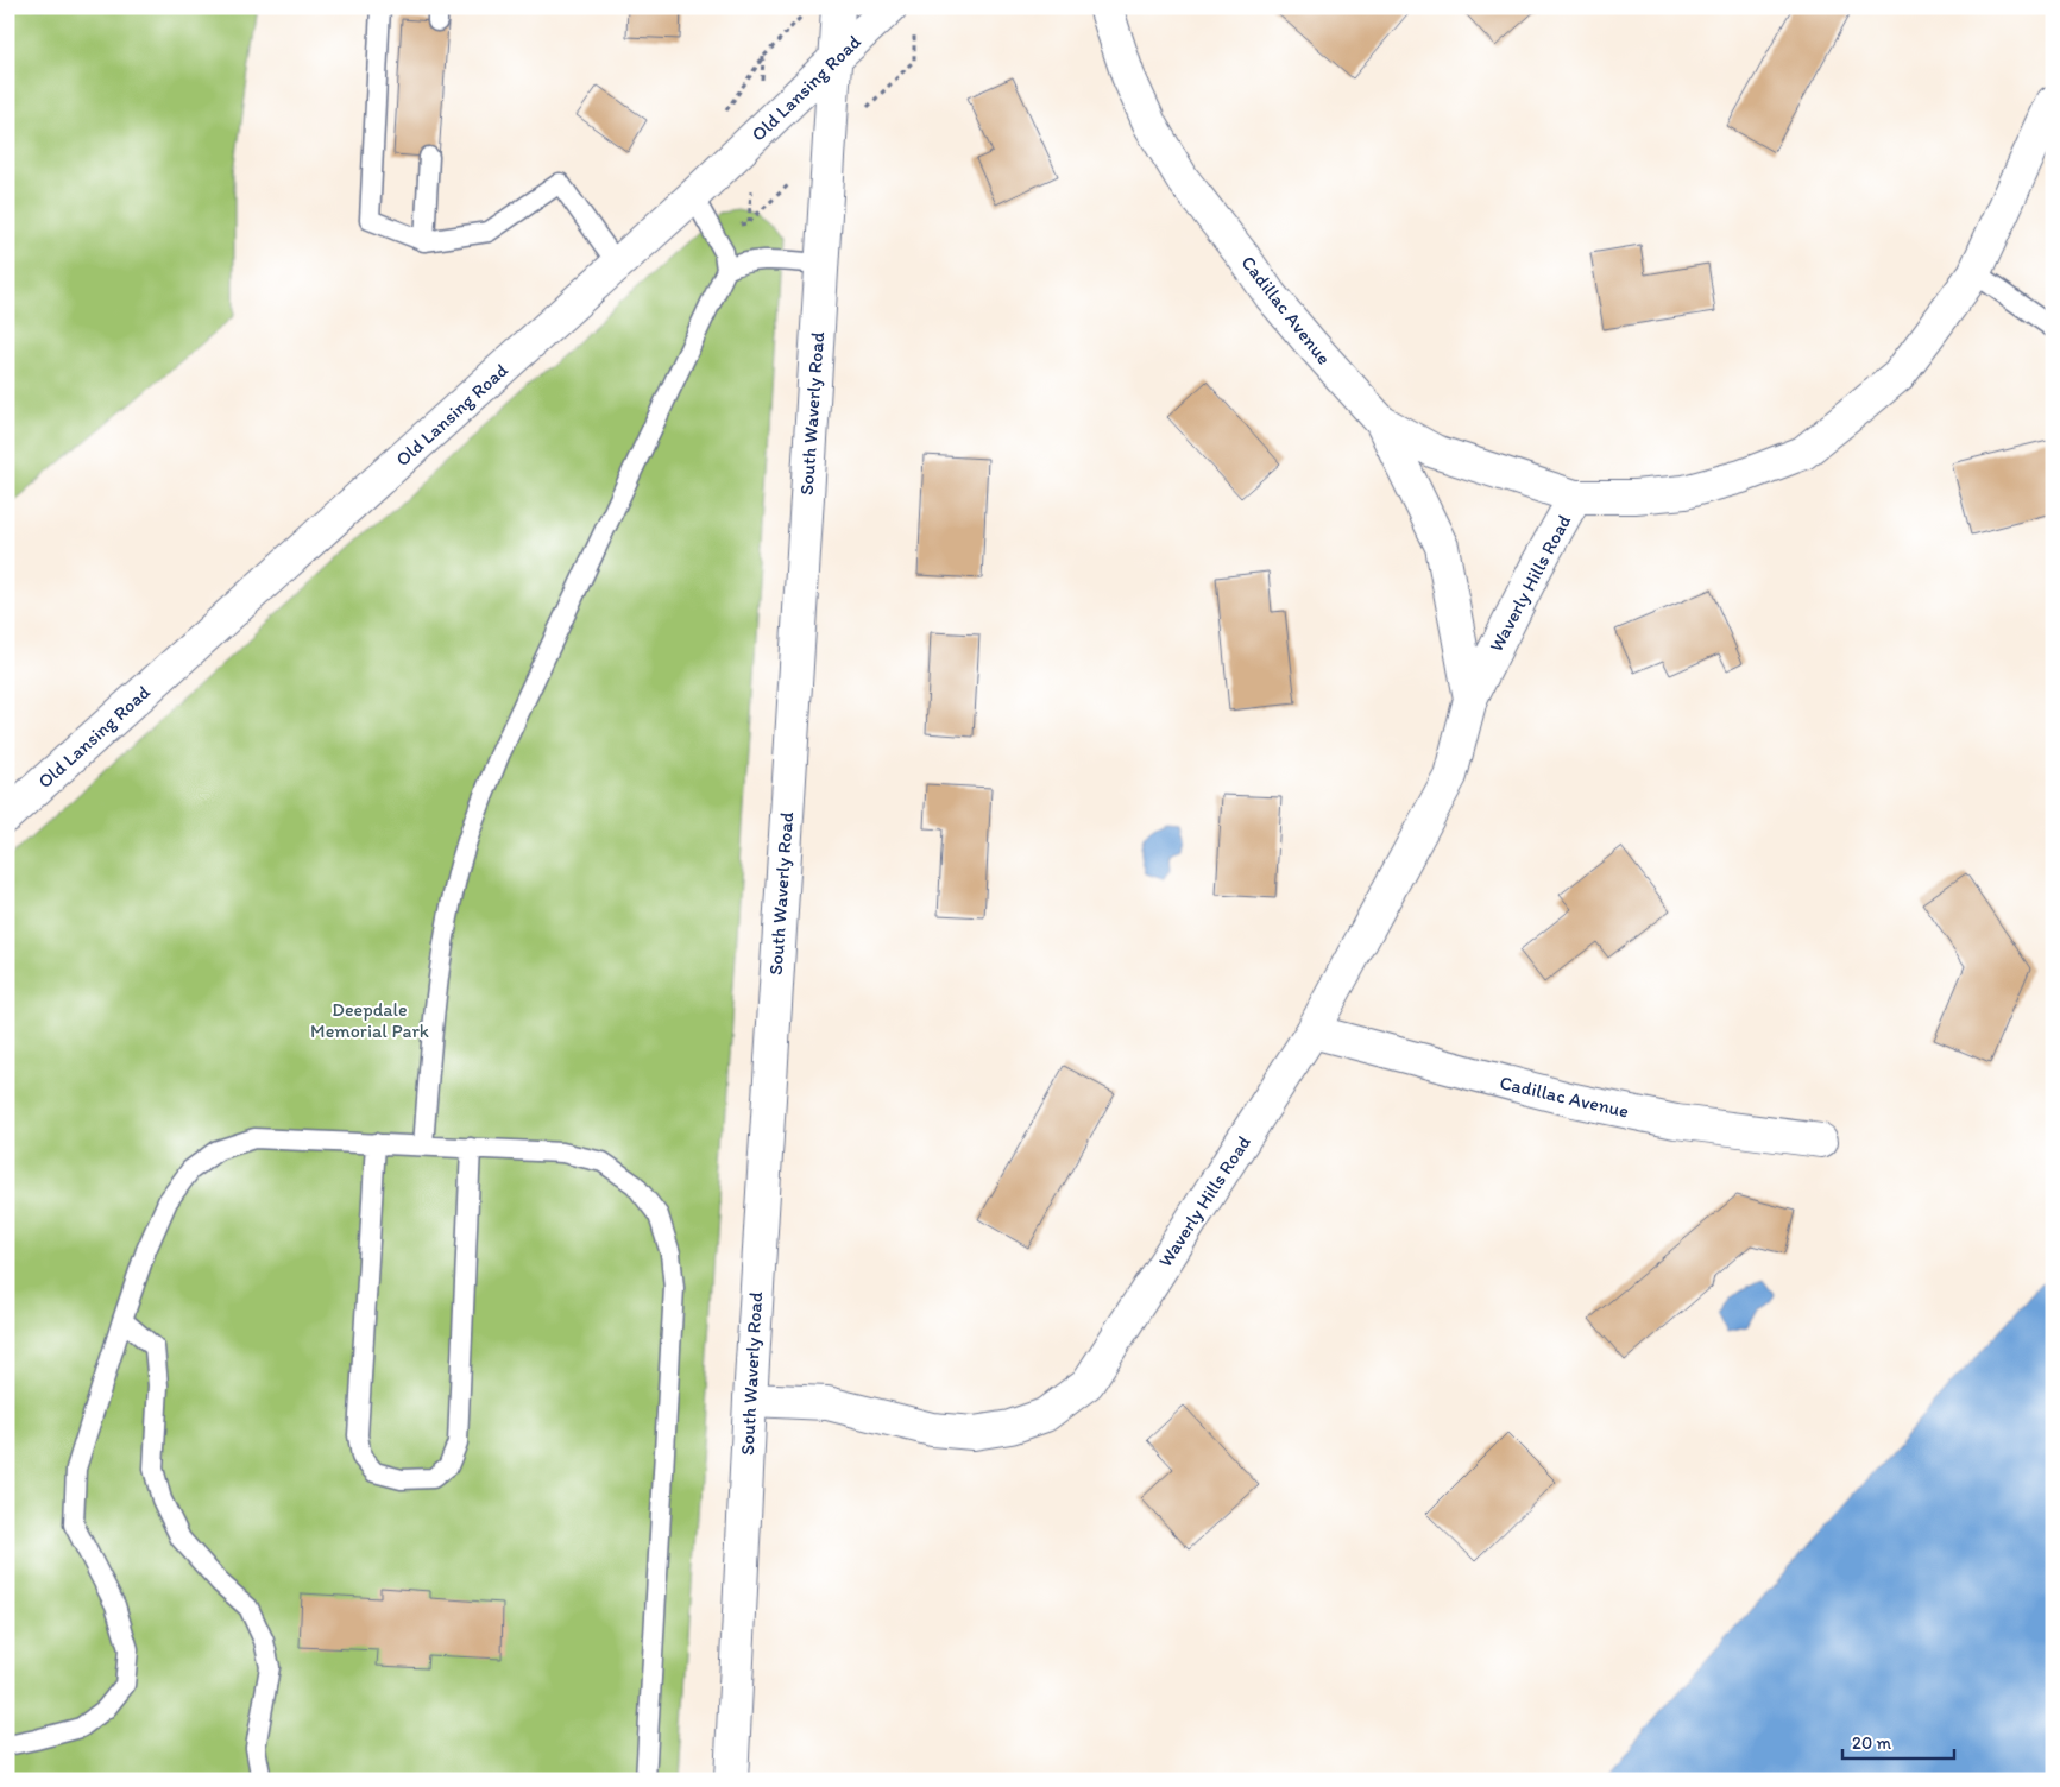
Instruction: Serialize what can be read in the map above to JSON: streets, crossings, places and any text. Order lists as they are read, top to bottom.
{
  "streets": {
    "street": [
      "Old Lansing Road",
      "Cadillac Avenue",
      "South Waverly Road",
      "Waverly Hills Road"
    ]
  },
  "crossings": [
    ["Old Lansing Road", "South Waverly Road"],
    ["Cadillac Avenue", "Waverly Hills Road"],
    ["South Waverly Road", "Waverly Hills Road"]
  ],
  "parks": ["Deepdale Memorial Park"],
  "scale_bar": "20 m"
}
